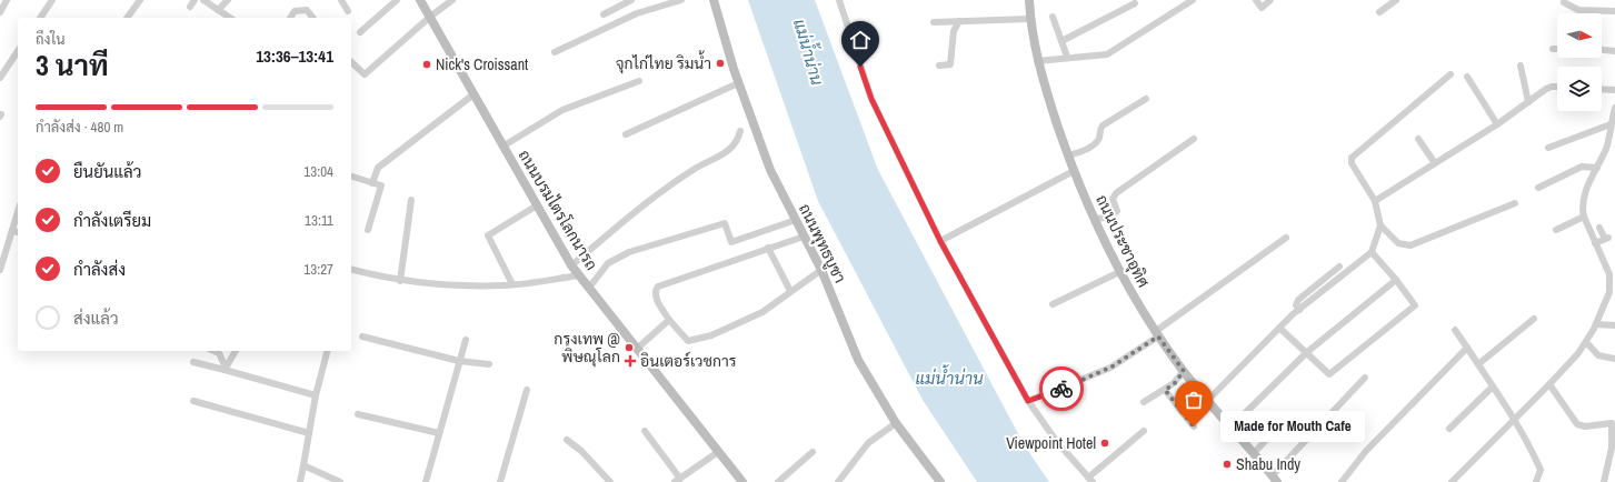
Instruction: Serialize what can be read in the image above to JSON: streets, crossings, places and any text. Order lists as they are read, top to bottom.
{
  "streets": {
    "street": ["ถนนบรมไตรโลกนารถ", "ถนนประชาอุทิศ", "ถนนพุทธบูชา"]
  },
  "water": ["แม่น้ำน่าน"],
  "places": {
    "other": [
      "จุกไก่ไทย ริมน้ำ",
      "Nick's Croissant",
      "กรุงเทพ @ พิษณุโลก",
      "Made for Mouth Cafe",
      "Viewpoint Hotel",
      "Shabu Indy"
    ],
    "health": ["อินเตอร์เวชการ"]
  },
  "north": "right",
  "page": {
    "heading": ["3 นาที", "ถึงใน", "13:36–13:41"],
    "bar": "กำลังส่ง · 480 m",
    "list": [
      ["ยืนยันแล้ว", "13:04"],
      ["กำลังเตรียม", "13:11"],
      ["กำลังส่ง", "13:27"],
      "ส่งแล้ว"
    ],
    "bubble": "Made for Mouth Cafe"
  }
}
